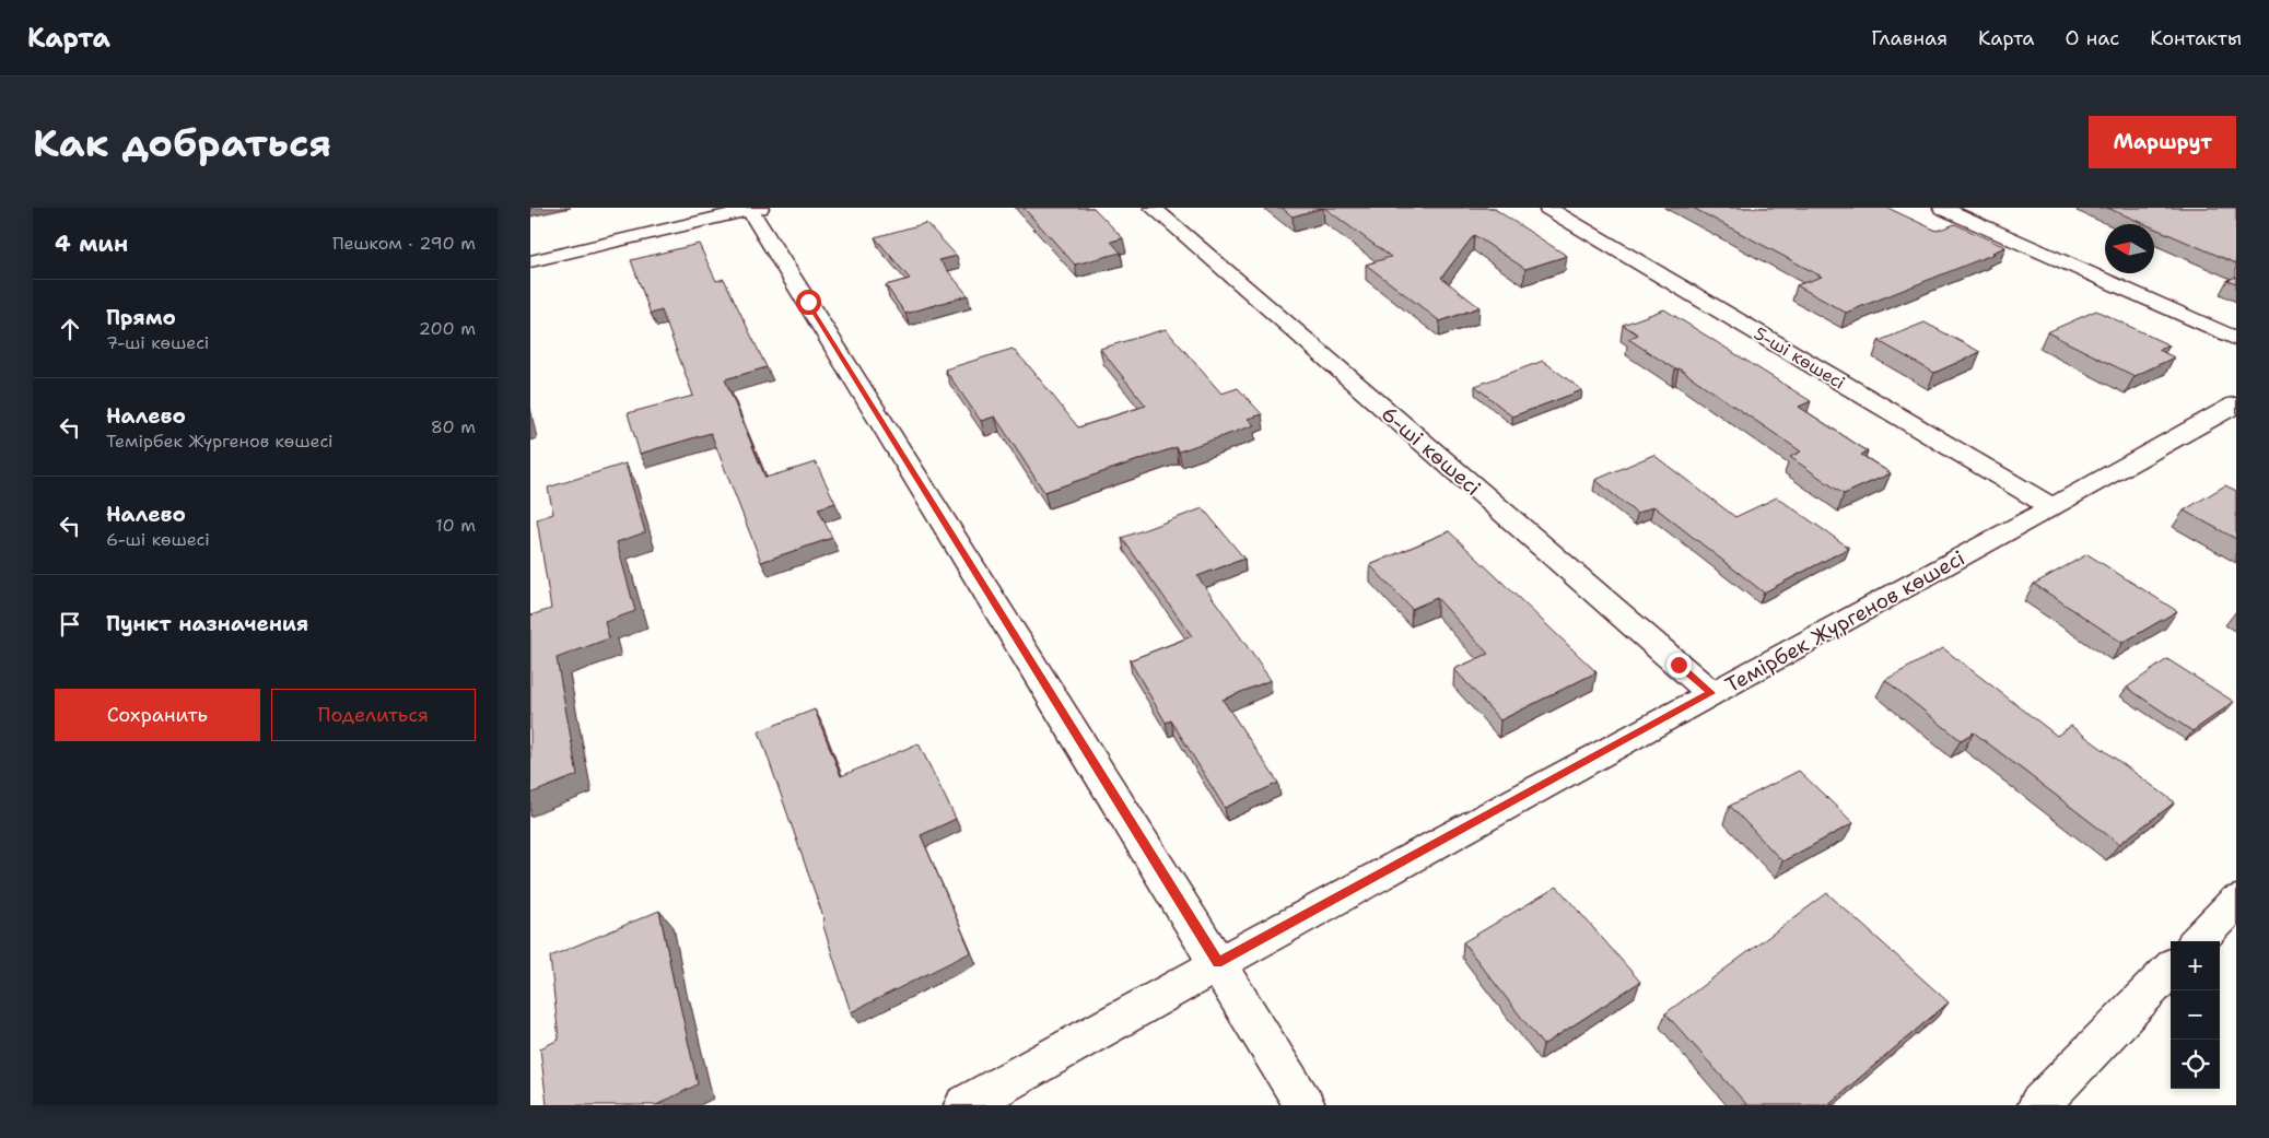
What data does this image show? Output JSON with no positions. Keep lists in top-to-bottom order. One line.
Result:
{"streets":{"street":["5-ші көшесі","6-ші көшесі","Темірбек Жүргенов көшесі"]},"crossings":[["5-ші көшесі","Темірбек Жүргенов көшесі"],["6-ші көшесі","Темірбек Жүргенов көшесі"]],"north":"left","page":{"header":"Карта","nav":["Главная","Карта","О нас","Контакты"],"buttons":["Маршрут",["Сохранить","Поделиться"]],"title":"Как добраться","heading":["4 мин","Пешком · 290 m"],"list":[["Прямо","7-ші көшесі","200 m"],["Налево","Темірбек Жүргенов көшесі","80 m"],["Налево","6-ші көшесі","10 m"],"Пункт назначения"],"map_buttons":["+","−"]}}
